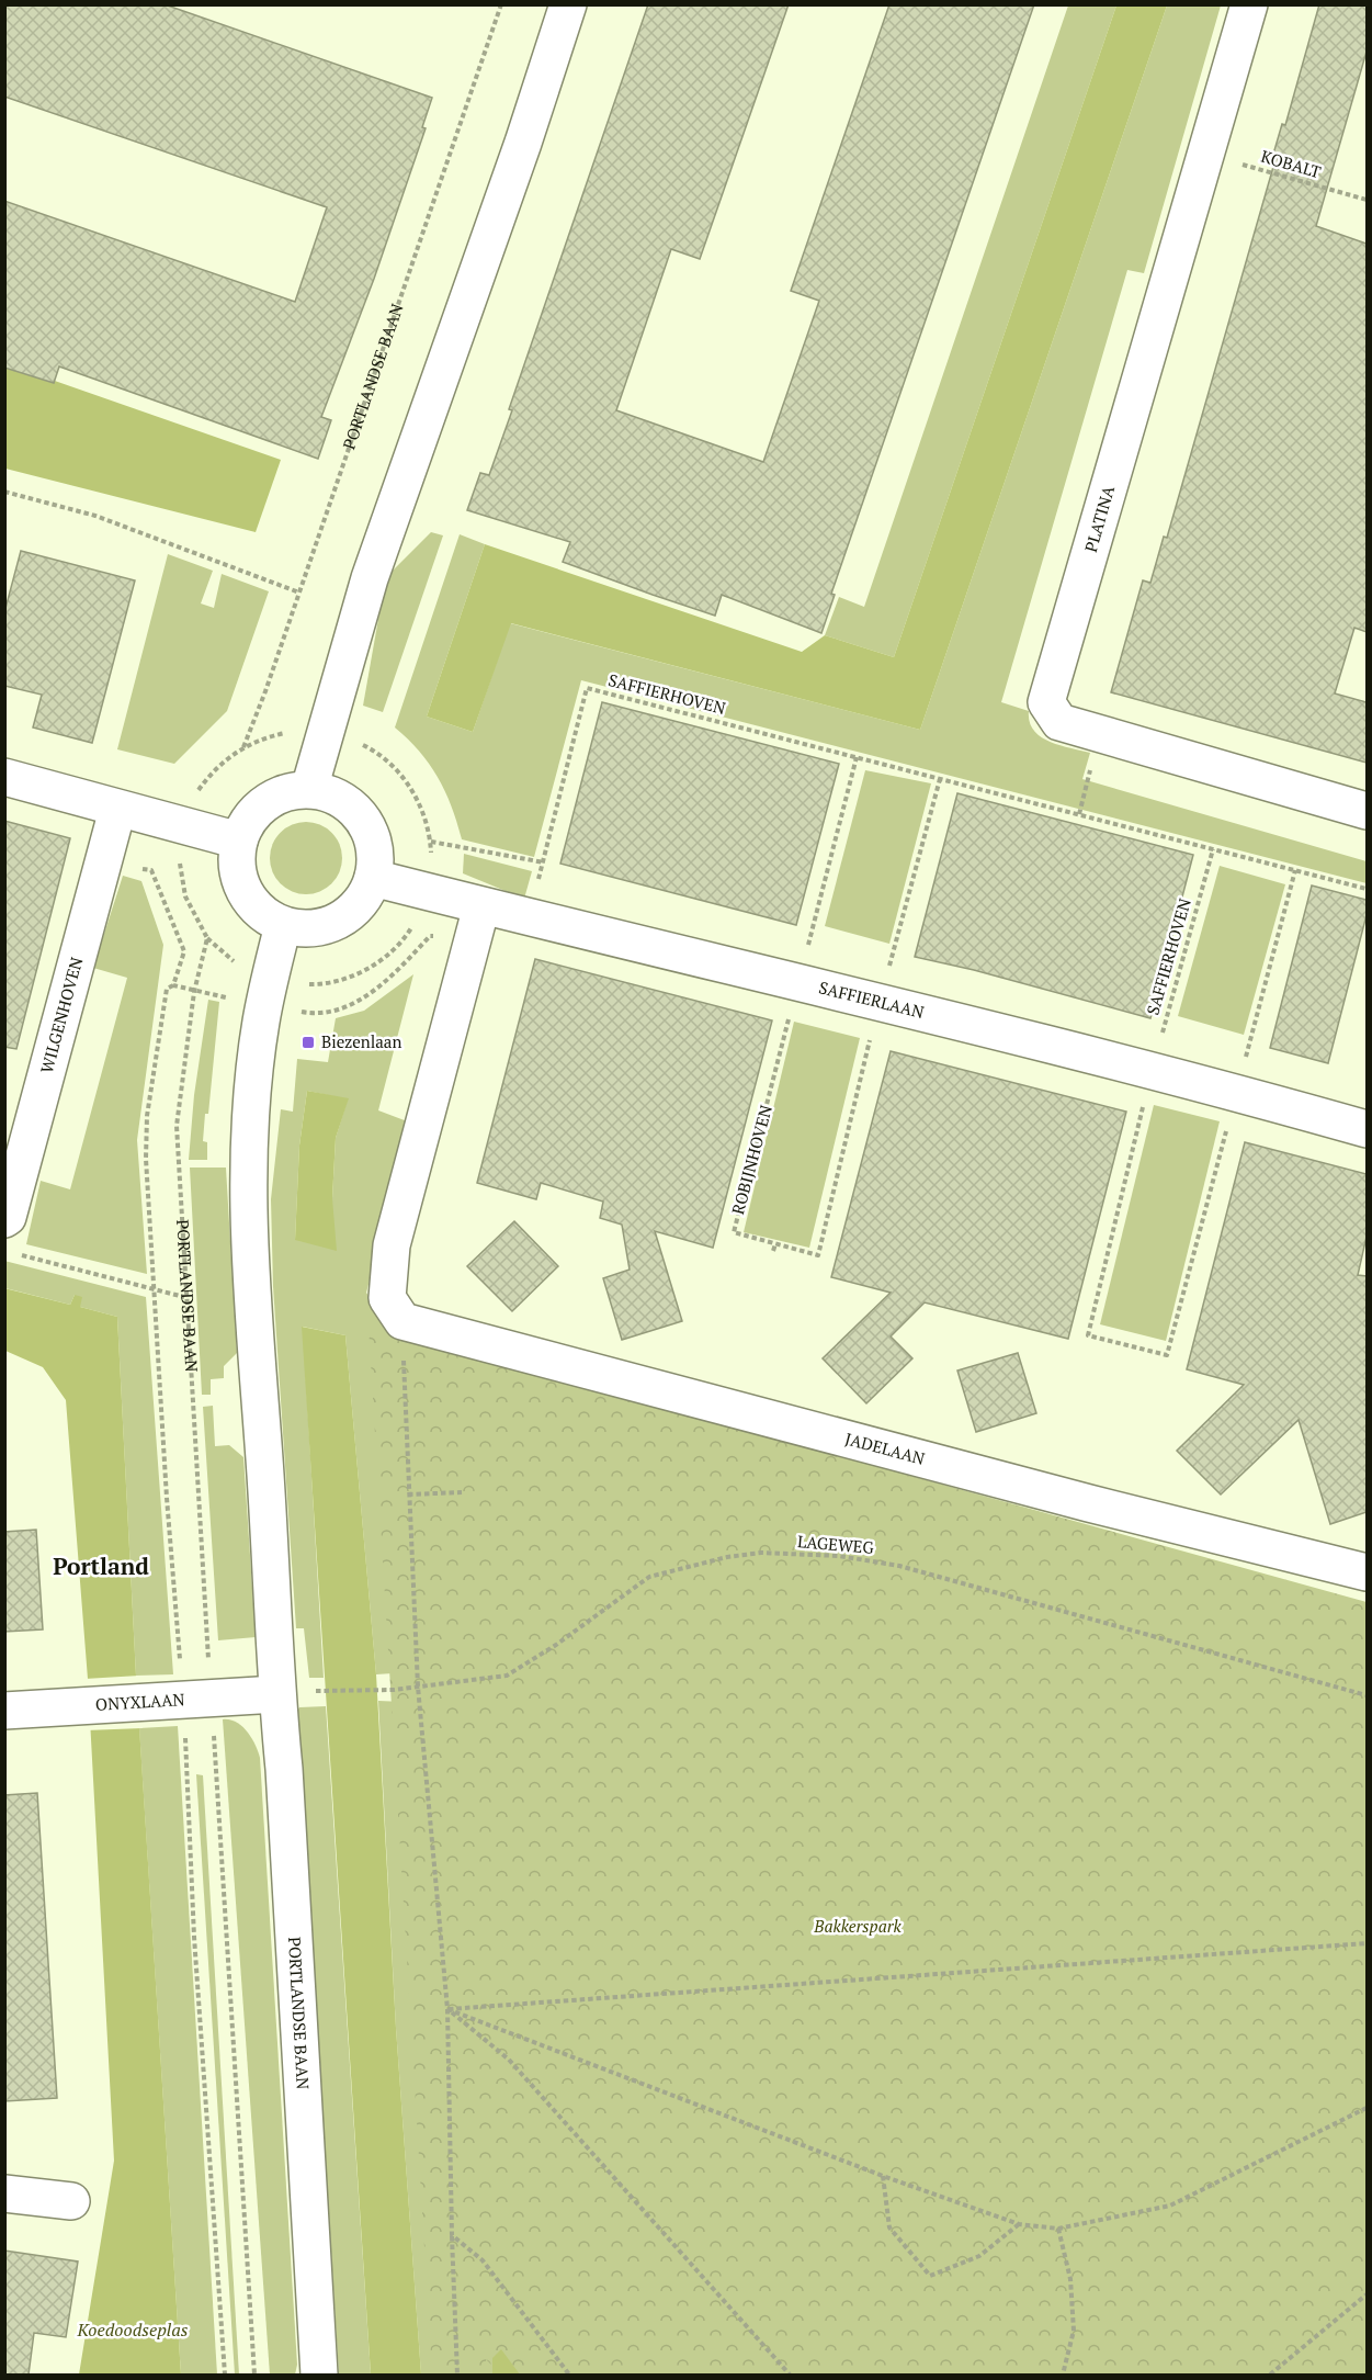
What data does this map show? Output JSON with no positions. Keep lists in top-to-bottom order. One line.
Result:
{"streets":{"street":["PORTLANDSE BAAN","PLATINA","SAFFIERLAAN","WILGENHOVEN","JADELAAN","ONYXLAAN"],"path":["KOBALT","SAFFIERHOVEN","ROBIJNHOVEN","LAGEWEG"]},"crossings":[["KOBALT","PLATINA"],["PORTLANDSE BAAN","SAFFIERLAAN"],["PORTLANDSE BAAN","ONYXLAAN"],["SAFFIERHOVEN","SAFFIERLAAN"],["SAFFIERLAAN","ROBIJNHOVEN"]],"districts":["Portland"],"water":["Koedoodseplas"],"parks":["Bakkerspark"],"places":{"transit":["Biezenlaan"]}}
